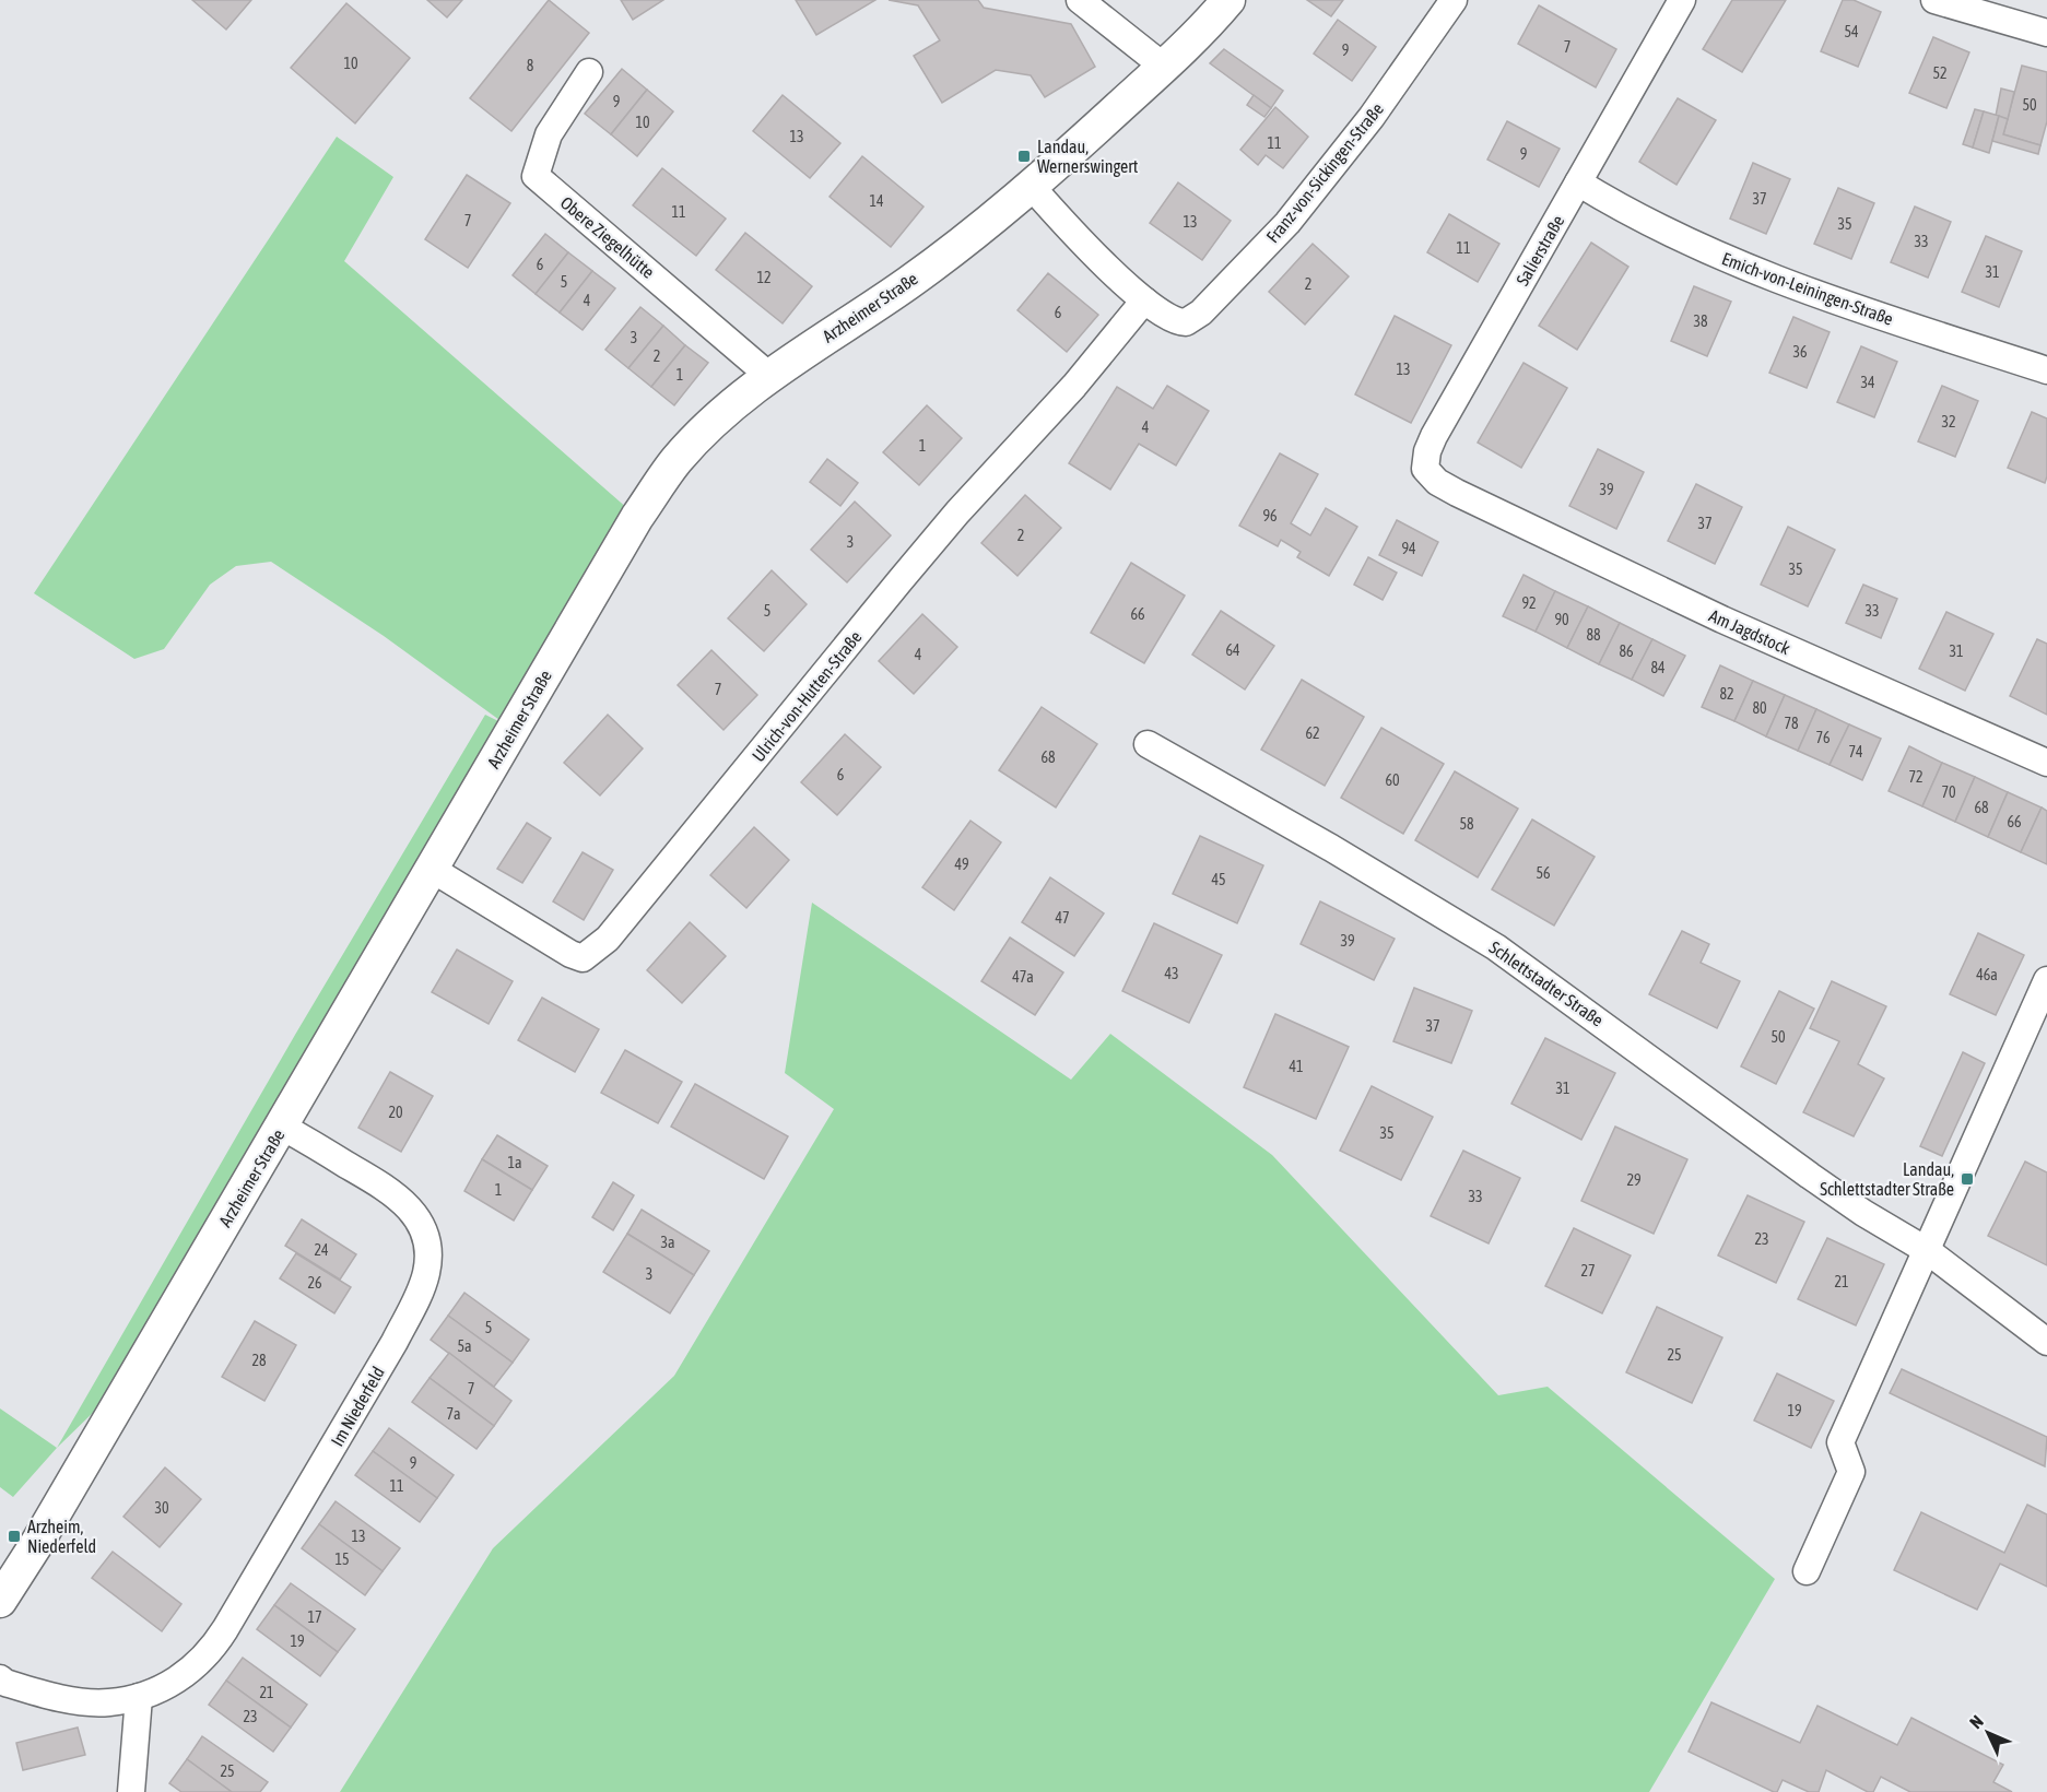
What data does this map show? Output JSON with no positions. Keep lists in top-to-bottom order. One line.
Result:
{"streets":{"street":["Franz-von-Sickingen-Straße","Obere Ziegelhütte","Salierstraße","Emich-von-Leiningen-Straße","Arzheimer Straße","Am Jagdstock","Ulrich-von-Hutten-Straße","Schlettstadter Straße","Im Niederfeld"]},"crossings":[["Franz-von-Sickingen-Straße","Arzheimer Straße"],["Franz-von-Sickingen-Straße","Ulrich-von-Hutten-Straße"],["Obere Ziegelhütte","Arzheimer Straße"],["Salierstraße","Emich-von-Leiningen-Straße"],["Salierstraße","Am Jagdstock"],["Arzheimer Straße","Ulrich-von-Hutten-Straße"],["Arzheimer Straße","Im Niederfeld"]],"places":{"transit":["Landau, Wernerswingert","Landau, Schlettstadter Straße","Arzheim, Niederfeld"]},"house_numbers":["54","7","9","10","8","52","9","50","10","13","11","9","37","14","11","7","13","35","33","11","6","31","12","5","2","4","6","38","3","36","2","13","1","34","32","4","1","39","96","37","2","3","94","35","92","5","33","66","90","88","64","86","31","4","84","7","82","80","78","62","76","74","68","6","72","60","70","68","66","58","49","56","45","47","39","43","46a","47a","37","50","41","31","20","35","1a","29","1","33","23","3a","24","27","3","21","26","5","5a","25","28","7","19","7a","9","11","30","13","15","17","19","21","23","25"],"north":"top left"}
